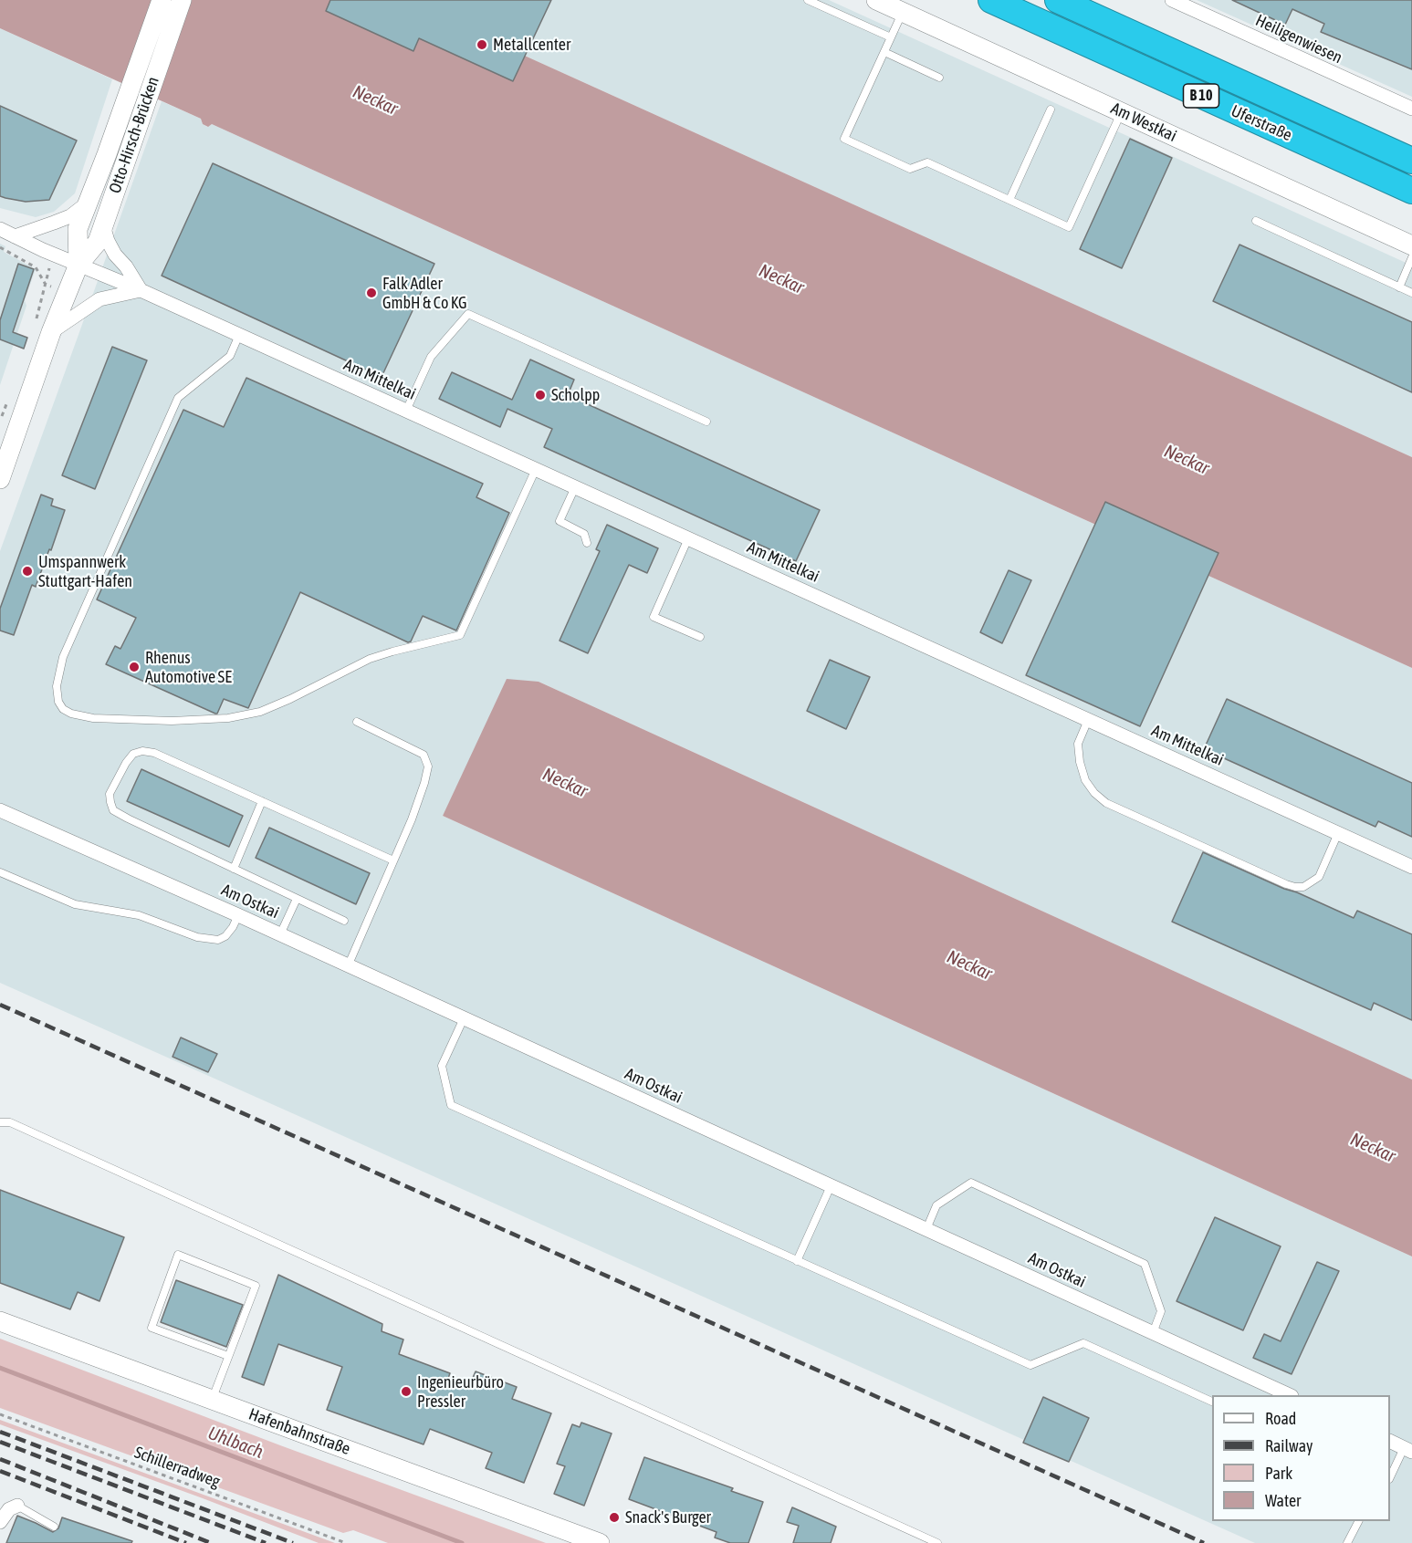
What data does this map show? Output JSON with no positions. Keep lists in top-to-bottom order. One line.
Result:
{"streets":{"highway":["B 10","Uferstraße"],"main road":["Am Westkai","Otto-Hirsch-Brücken","Hafenbahnstraße"],"street":["Heiligenwiesen","Am Mittelkai","Am Ostkai"],"path":["Schillerradweg"]},"crossings":[["Otto-Hirsch-Brücken","Am Mittelkai"]],"water":["Neckar","Uhlbach"],"places":["Metallcenter","Falk Adler GmbH & Co KG","Scholpp","Umspannwerk Stuttgart-Hafen","Rhenus Automotive SE","Ingenieurbüro Pressler","Snack's Burger"],"legend":["Road","Railway","Park","Water"]}
